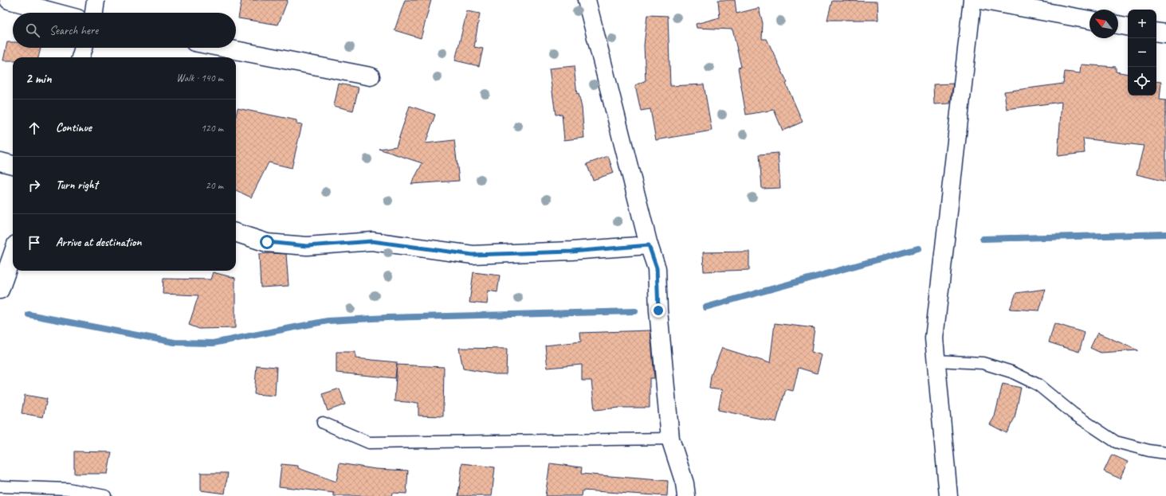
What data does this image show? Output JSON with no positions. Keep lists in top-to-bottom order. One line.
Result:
{"north":"top left","page":{"map_buttons":["+","−"],"search":"Search here","heading":["2 min","Walk · 140 m"],"list":[["Continue","120 m"],["Turn right","20 m"],"Arrive at destination"]}}
